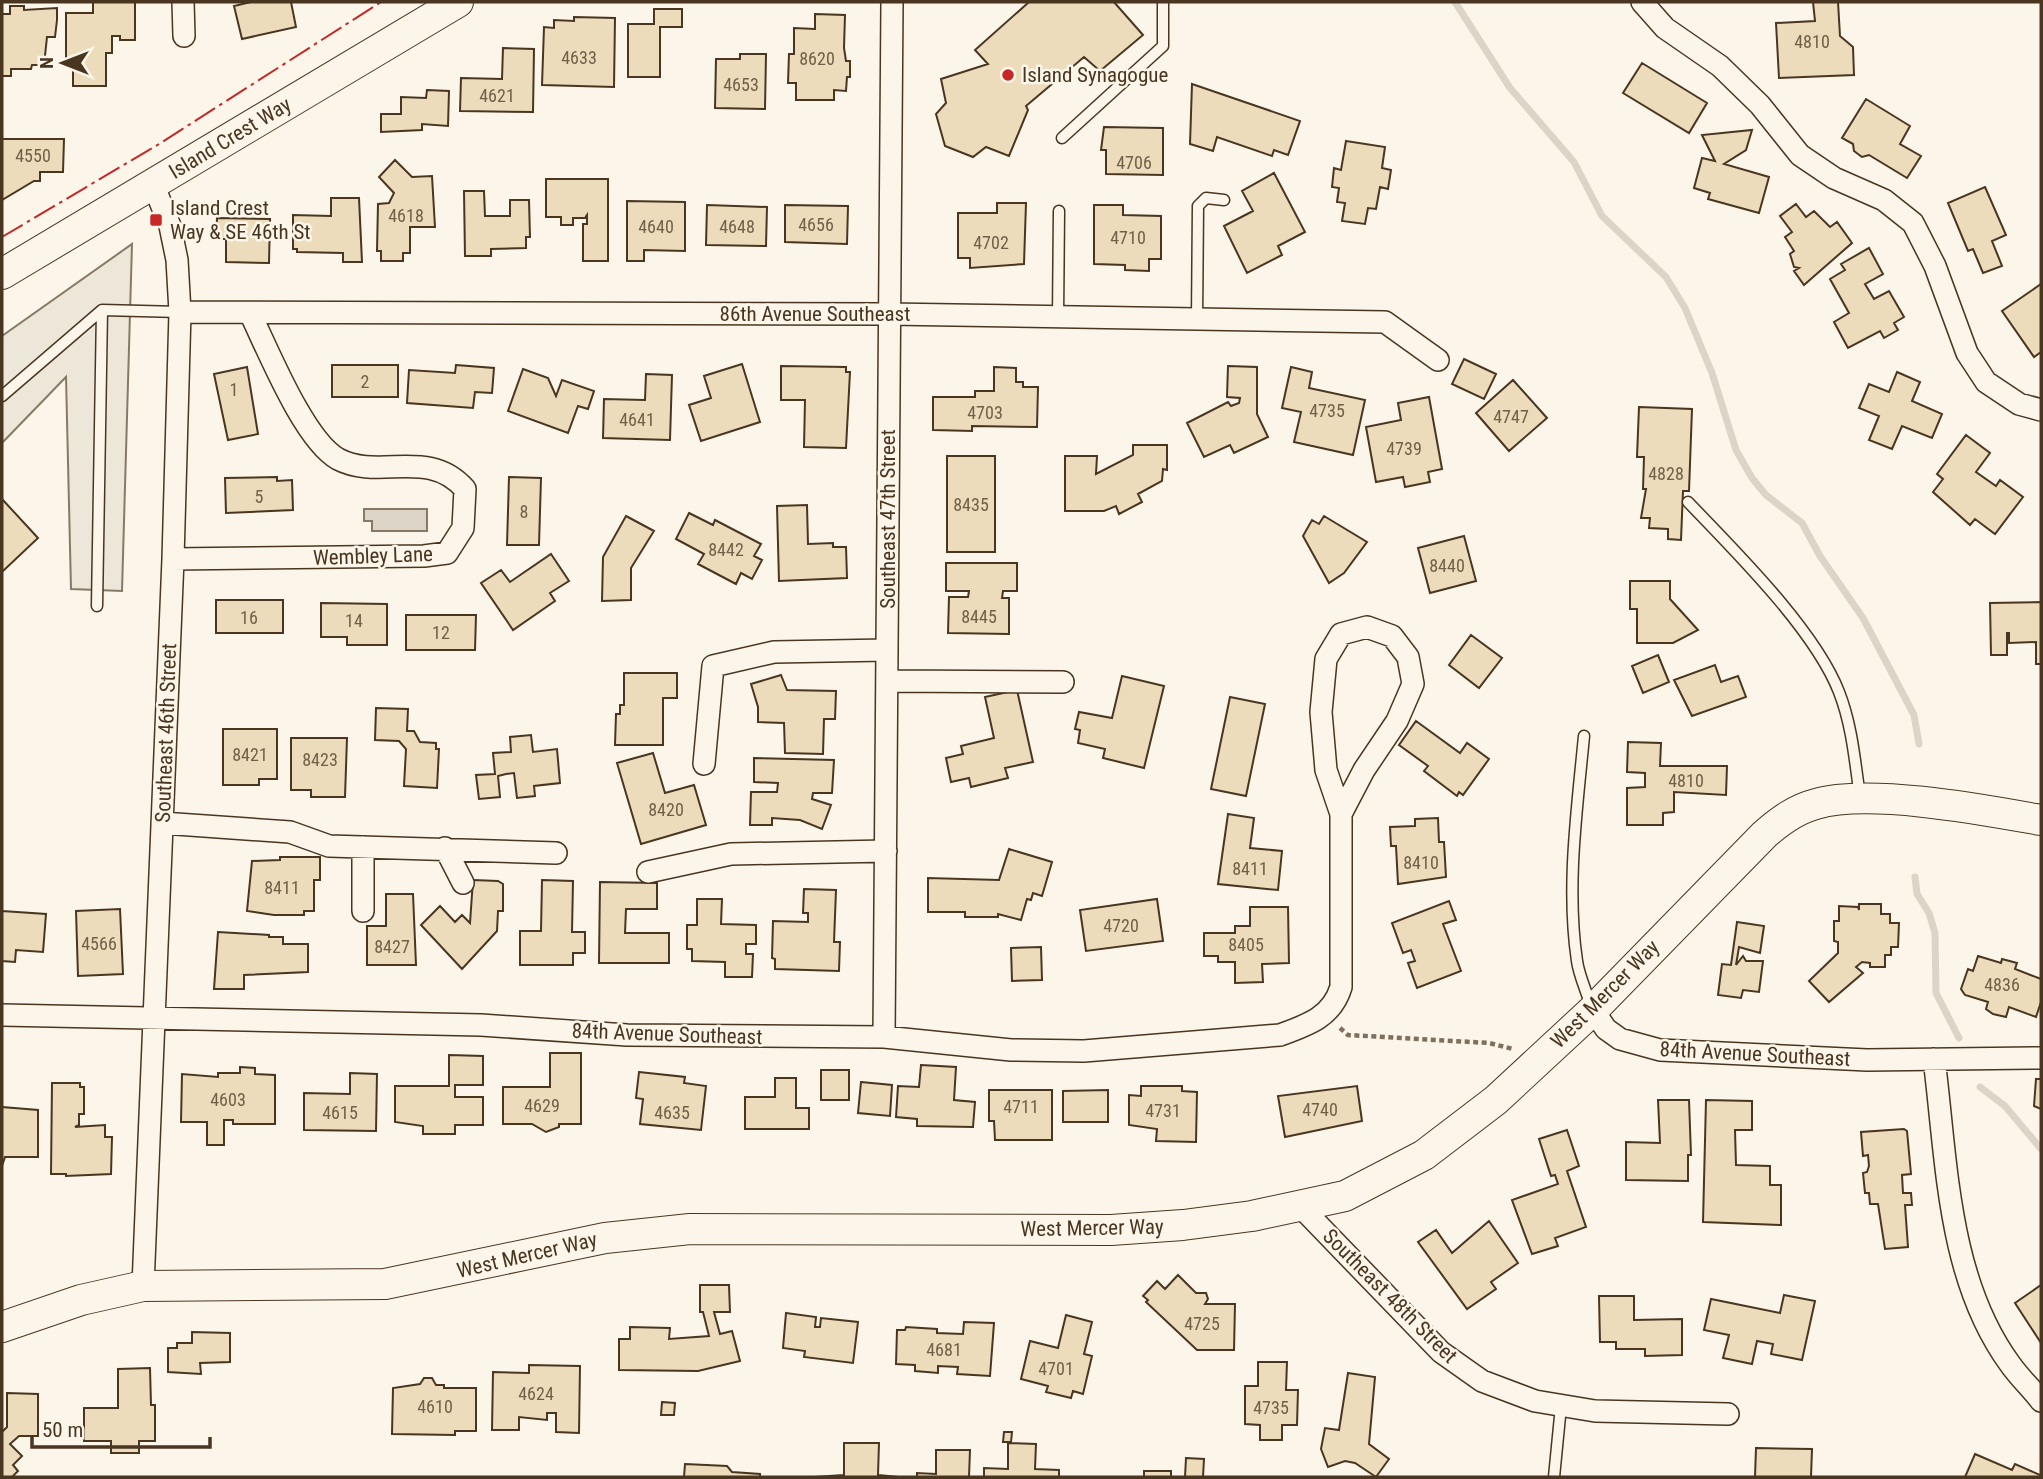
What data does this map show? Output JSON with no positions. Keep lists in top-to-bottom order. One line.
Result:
{"streets":{"street":["Island Crest Way","86th Avenue Southeast","Southeast 47th Street","Wembley Lane","Southeast 46th Street","West Mercer Way","84th Avenue Southeast","Southeast 48th Street"]},"crossings":[["Island Crest Way","Southeast 46th Street"],["86th Avenue Southeast","Southeast 47th Street"],["86th Avenue Southeast","Wembley Lane"],["86th Avenue Southeast","Southeast 46th Street"],["Southeast 47th Street","84th Avenue Southeast"],["Wembley Lane","Southeast 46th Street"],["Southeast 46th Street","West Mercer Way"],["Southeast 46th Street","84th Avenue Southeast"],["West Mercer Way","84th Avenue Southeast"],["West Mercer Way","Southeast 48th Street"]],"places":{"other":["Island Synagogue"],"transit":["Island Crest Way & SE 46th St"]},"house_numbers":["4810","4633","8620","4653","4621","4550","4706","4618","4656","4640","4648","4710","4702","2","1","4735","4703","4747","4641","4739","4828","5","8435","8","8442","8440","8445","16","14","12","8421","8423","4810","8420","8410","8411","8411","4720","4566","8405","8427","4836","4603","4629","4711","4740","4731","4615","4635","4725","4681","4701","4624","4610","4735"],"scale_bar":"50 m","north":"left"}
